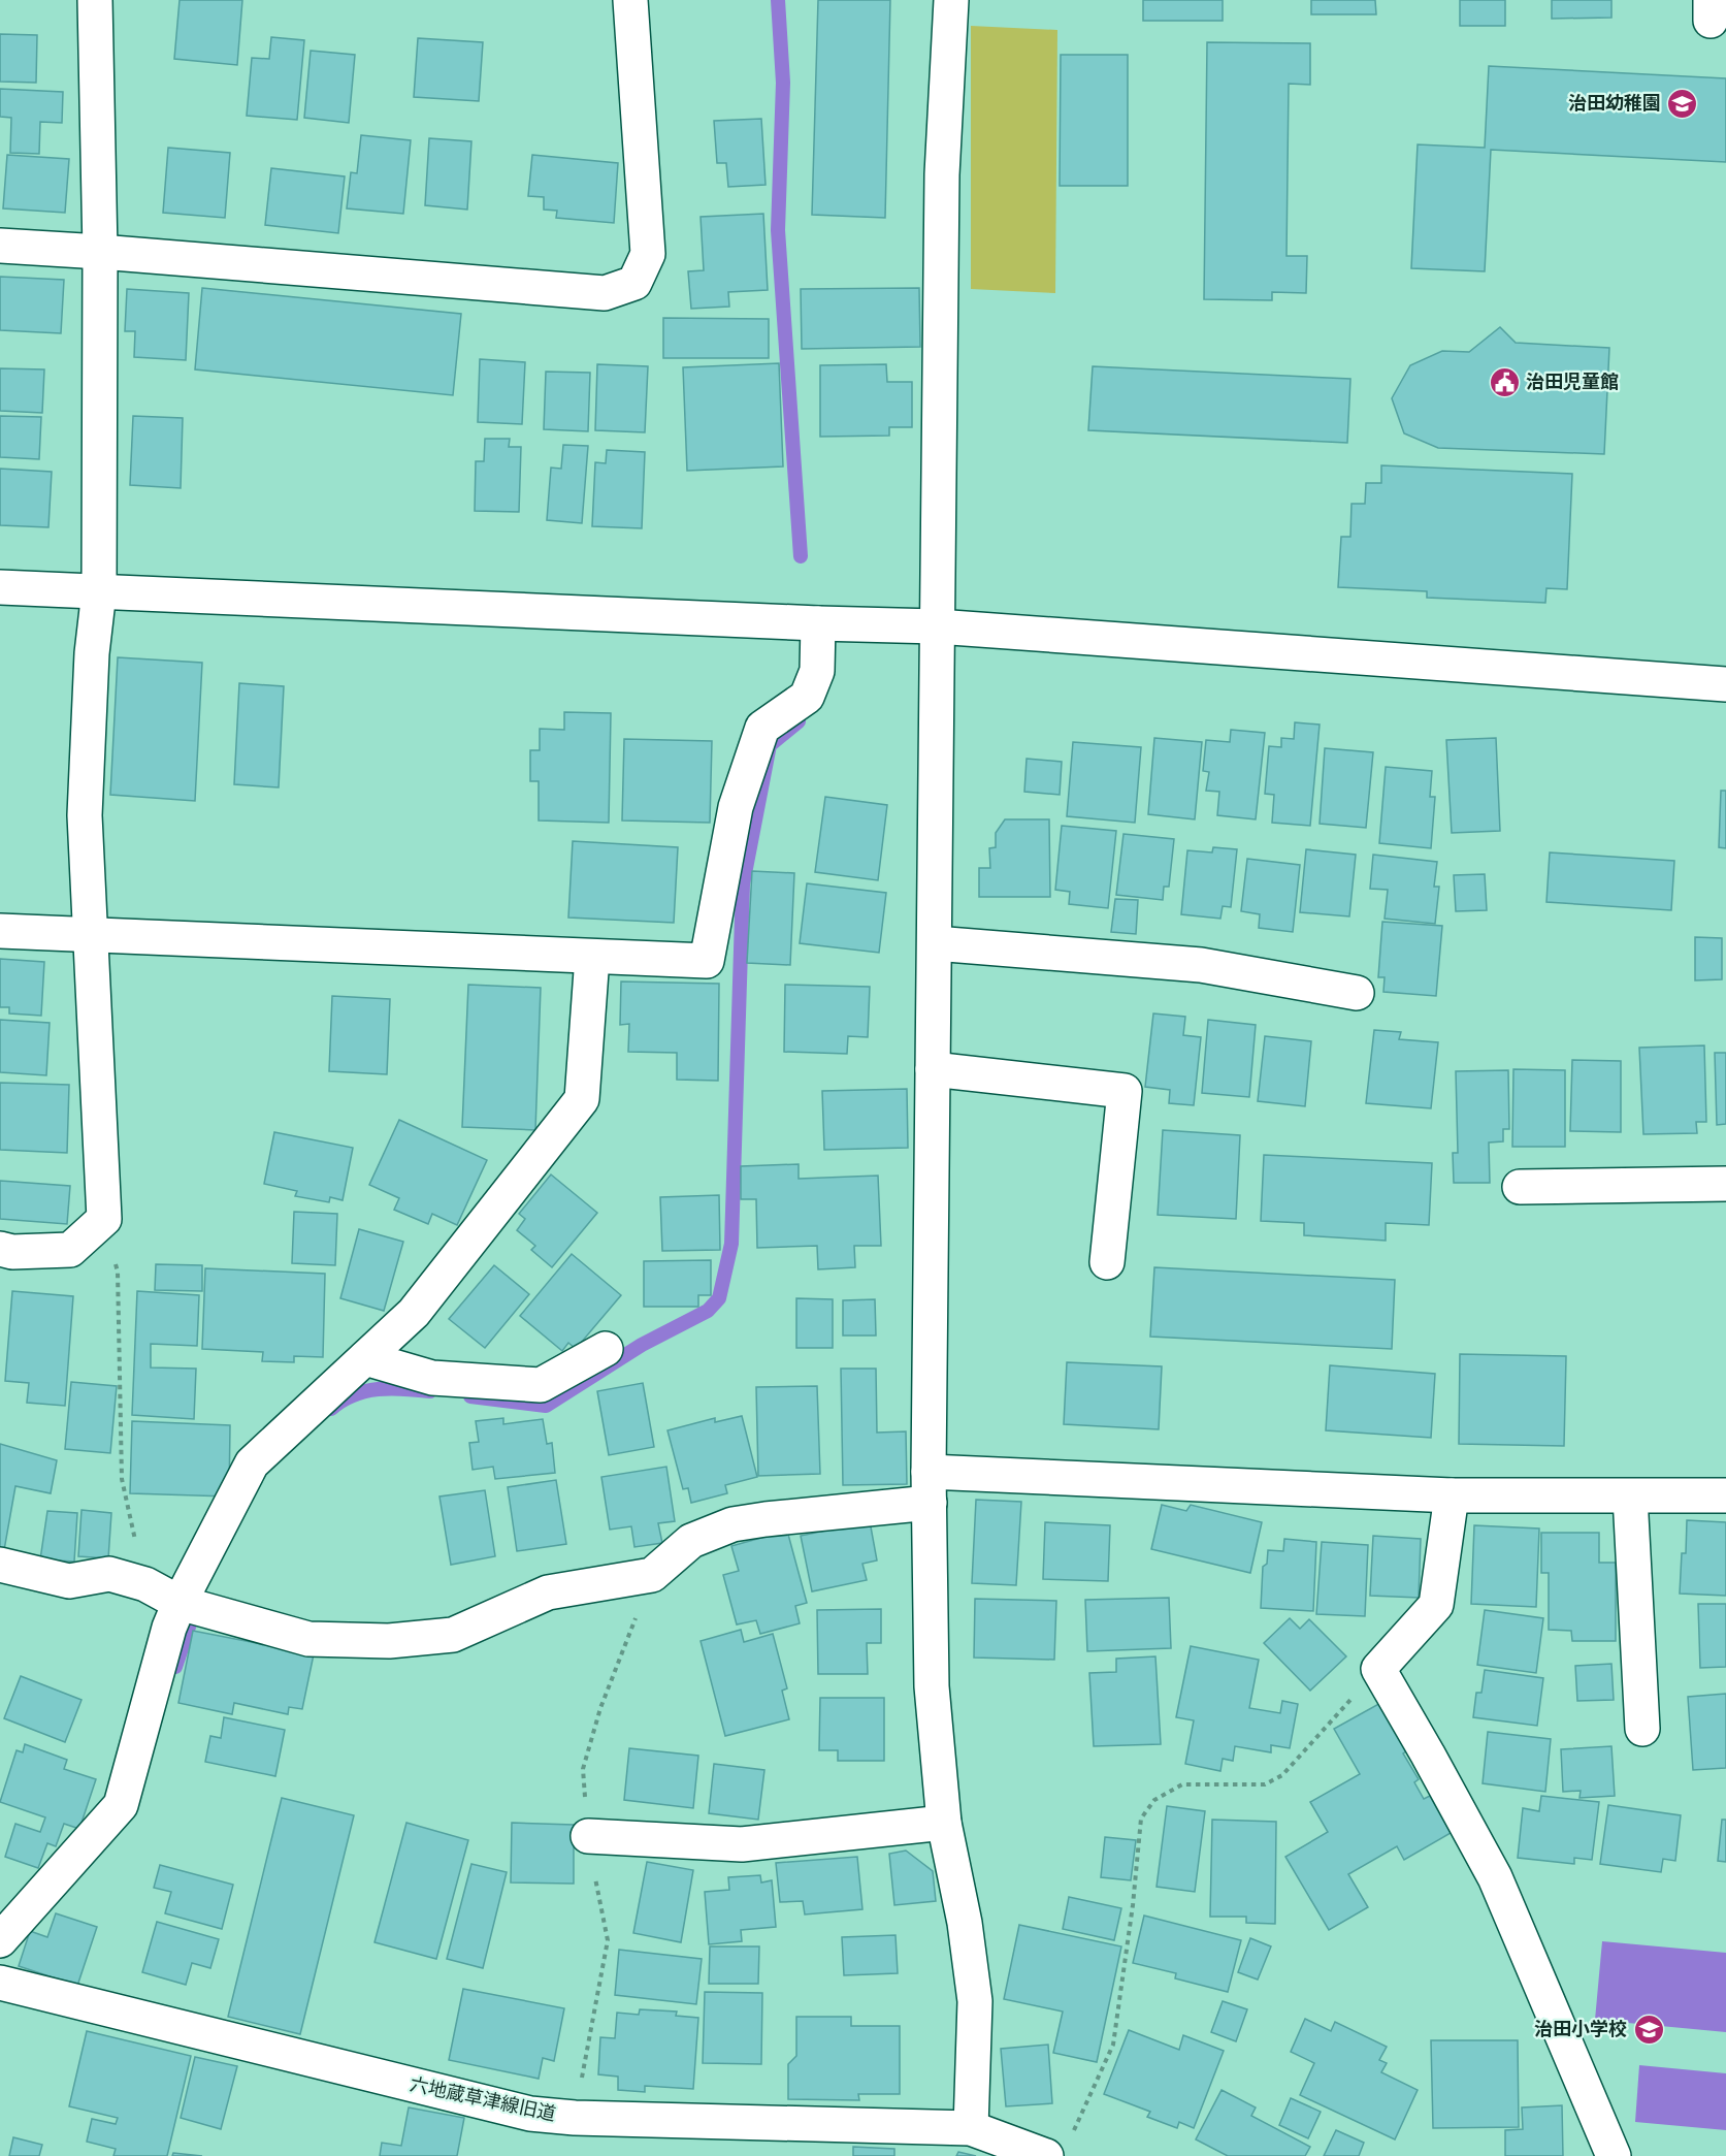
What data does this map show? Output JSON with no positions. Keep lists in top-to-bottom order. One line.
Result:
{"streets":{"street":["六地蔵草津線旧道"]},"places":{"school or university":["治田幼稚園","治田小学校"],"public building":["治田児童館"]}}
